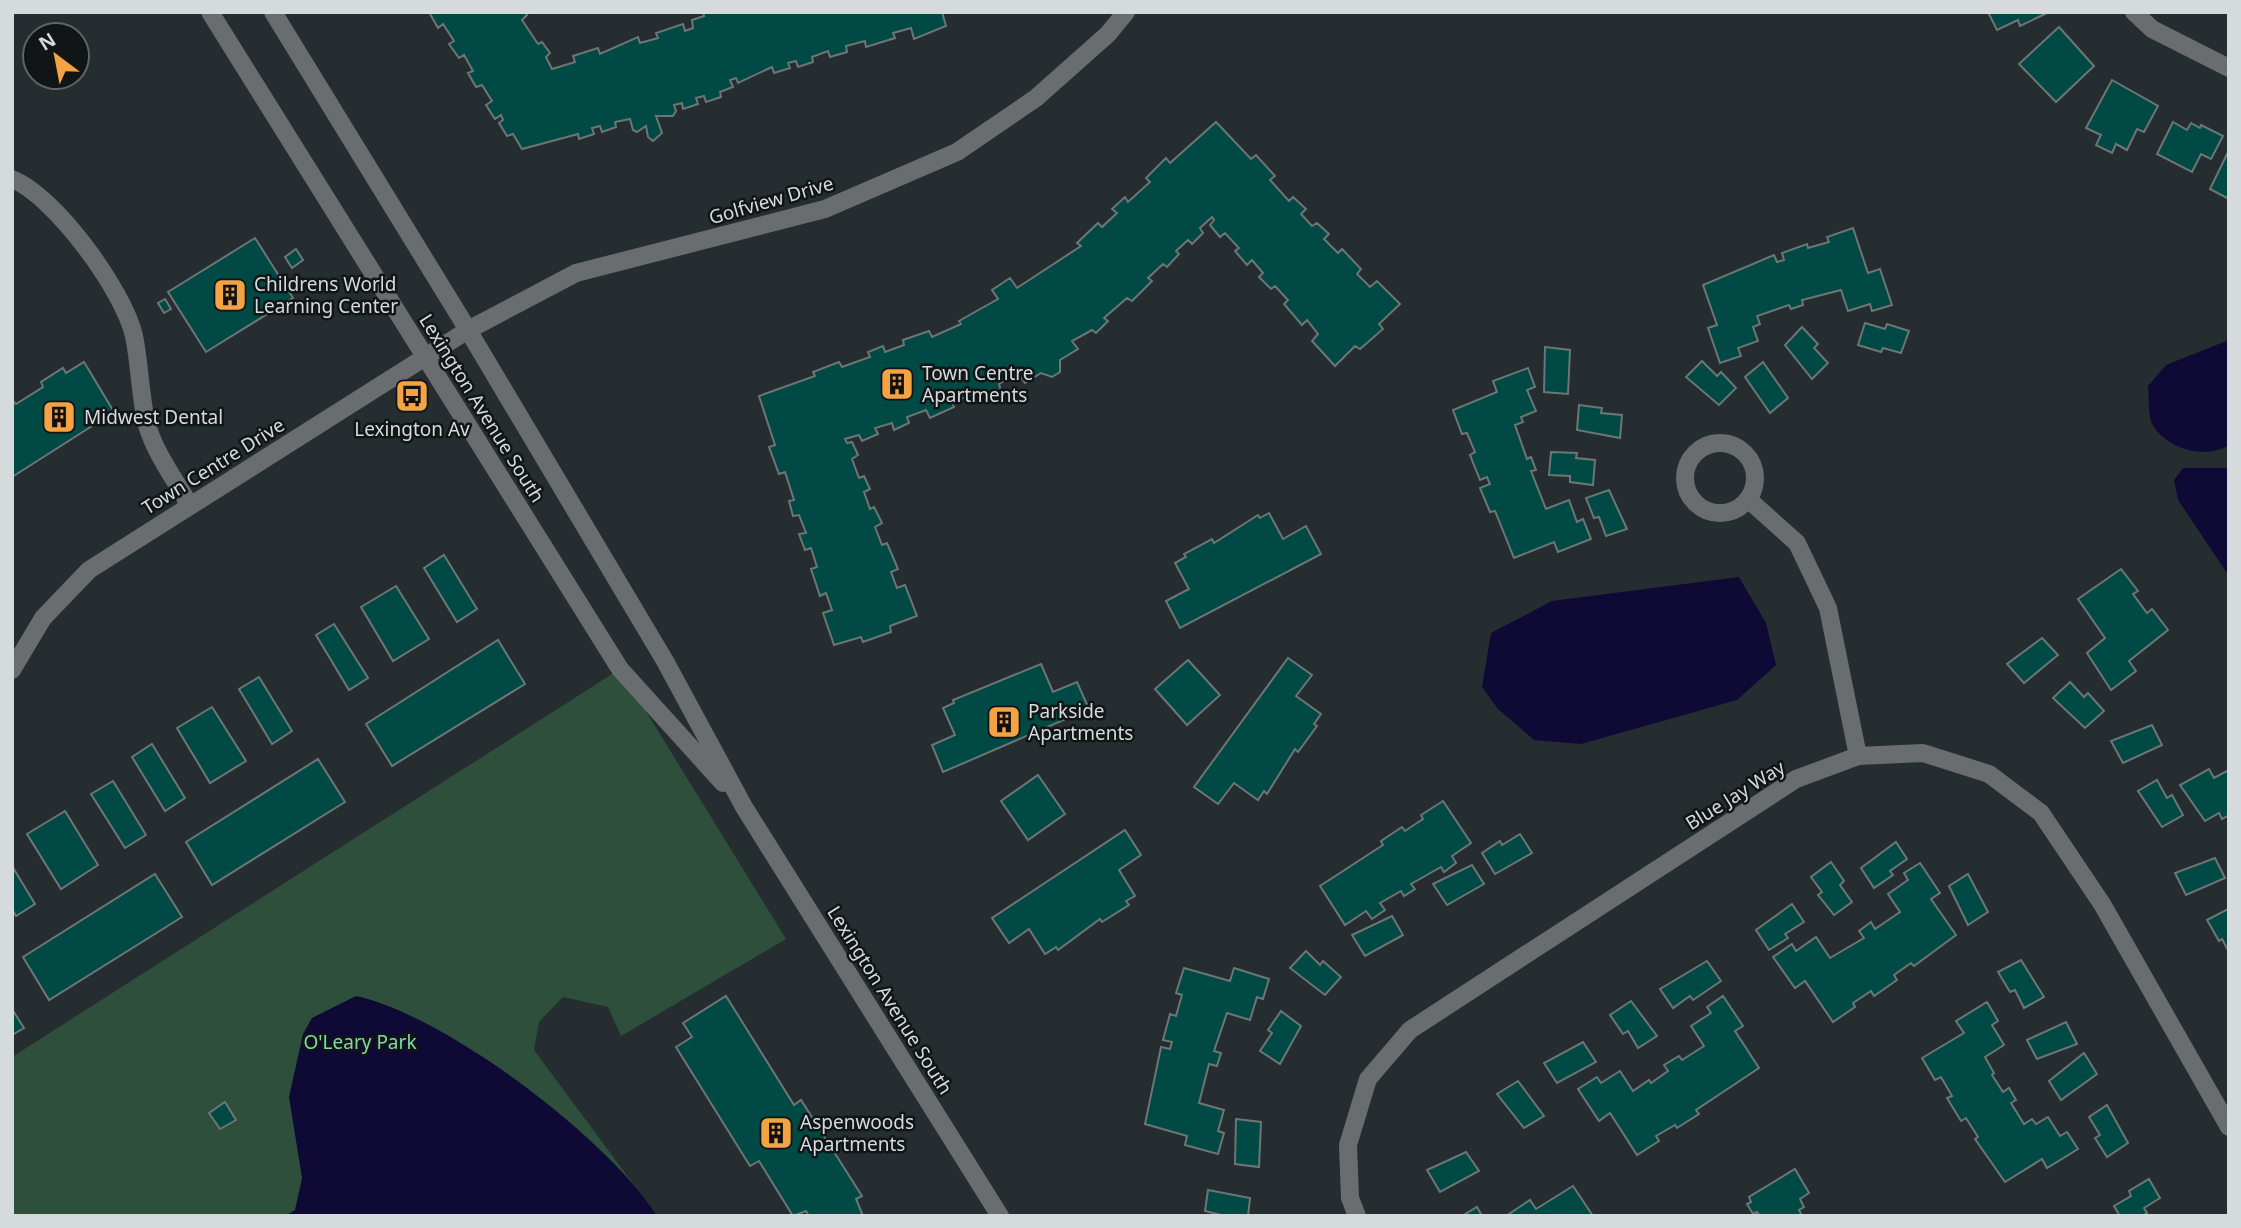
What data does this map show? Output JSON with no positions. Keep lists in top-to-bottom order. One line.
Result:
{"streets":{"street":["Golfview Drive","Lexington Avenue South","Town Centre Drive","Blue Jay Way"]},"crossings":[["Golfview Drive","Lexington Avenue South"],["Golfview Drive","Town Centre Drive"],["Lexington Avenue South","Town Centre Drive"]],"parks":["O'Leary Park"],"places":{"building":["Childrens World Learning Center","Town Centre Apartments","Midwest Dental","Parkside Apartments","Aspenwoods Apartments"],"bus stop":["Lexington Av"]},"north":"top left"}
